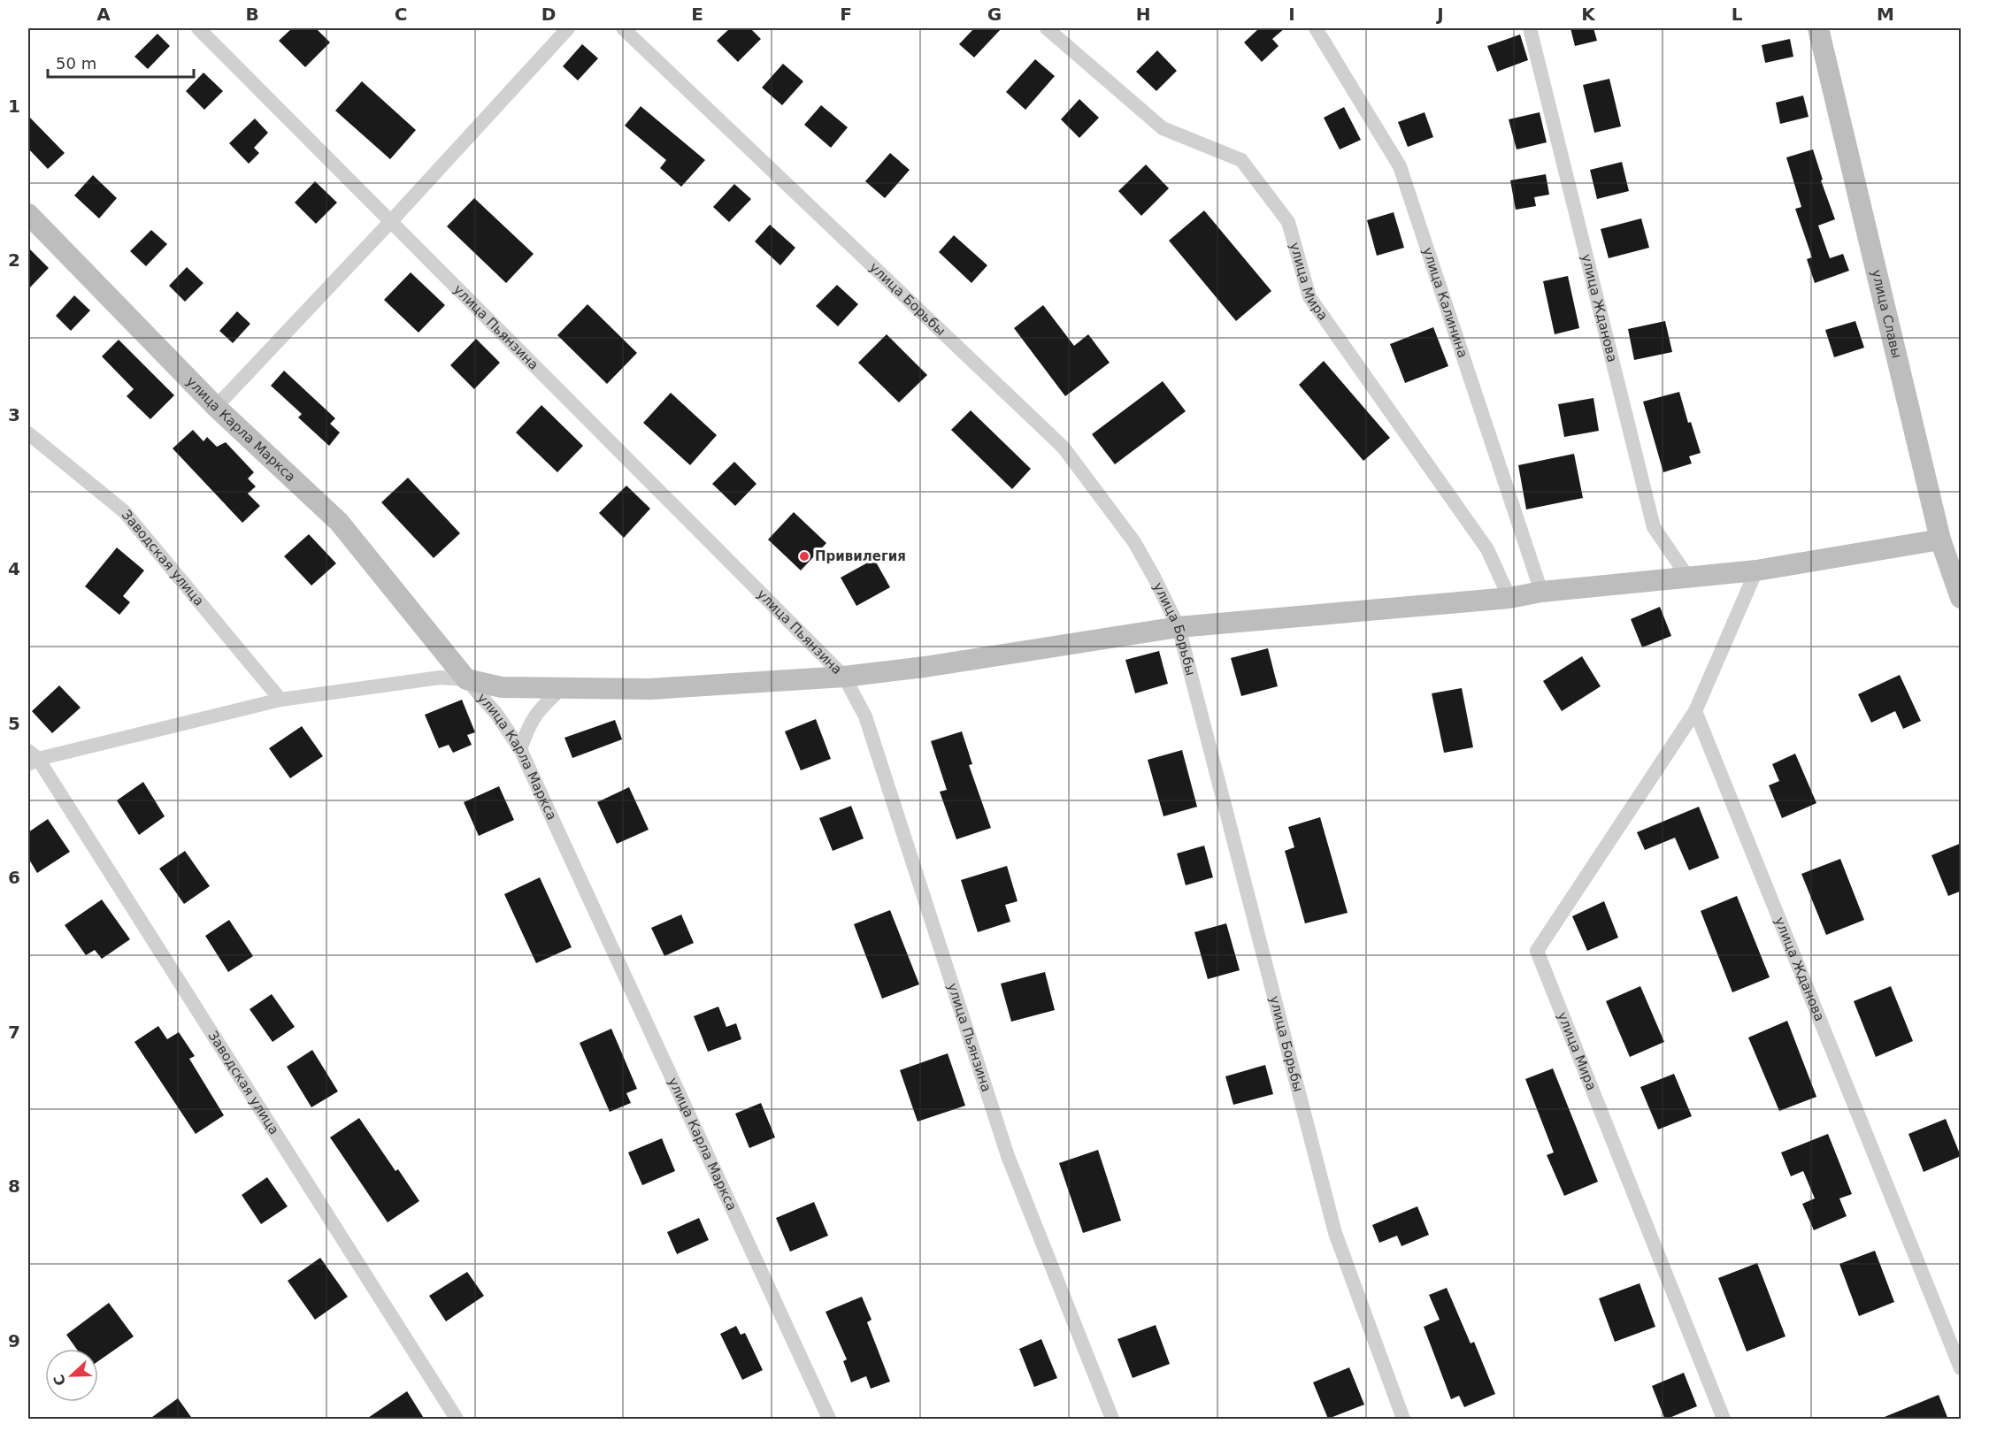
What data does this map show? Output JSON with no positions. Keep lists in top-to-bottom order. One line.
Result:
{"streets":{"street":["улица Мира","улица Борьбы","улица Калинина","улица Жданова","улица Славы","улица Пьянзина","улица Карла Маркса","Заводская улица"]},"crossings":[["улица Мира","улица Жданова"]],"places":["Привилегия"],"scale_bar":"50 m","north":"left","grid":{"columns":["A","B","C","D","E","F","G","H","I","J","K","L","M"],"rows":["1","2","3","4","5","6","7","8","9"]}}
